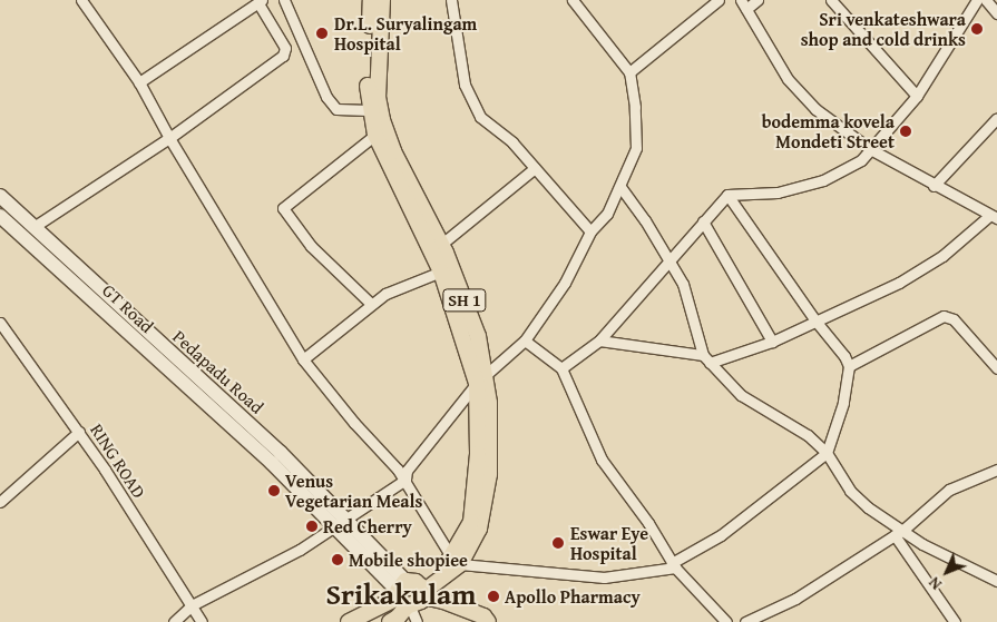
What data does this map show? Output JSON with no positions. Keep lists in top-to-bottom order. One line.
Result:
{"streets":{"main road":["SH 1","GT Road","Pedapadu Road"],"street":["RING ROAD"]},"crossings":[["SH 1","GT Road"],["SH 1","Pedapadu Road"],["GT Road","Pedapadu Road"]],"districts":["Srikakulam"],"places":["Sri venkateshwara shop and cold drinks","Dr.L. Suryalingam Hospital","bodemma kovela Mondeti Street","Venus Vegetarian Meals","Red Cherry","Eswar Eye Hospital","Mobile shopiee","Apollo Pharmacy"],"north":"bottom left"}
